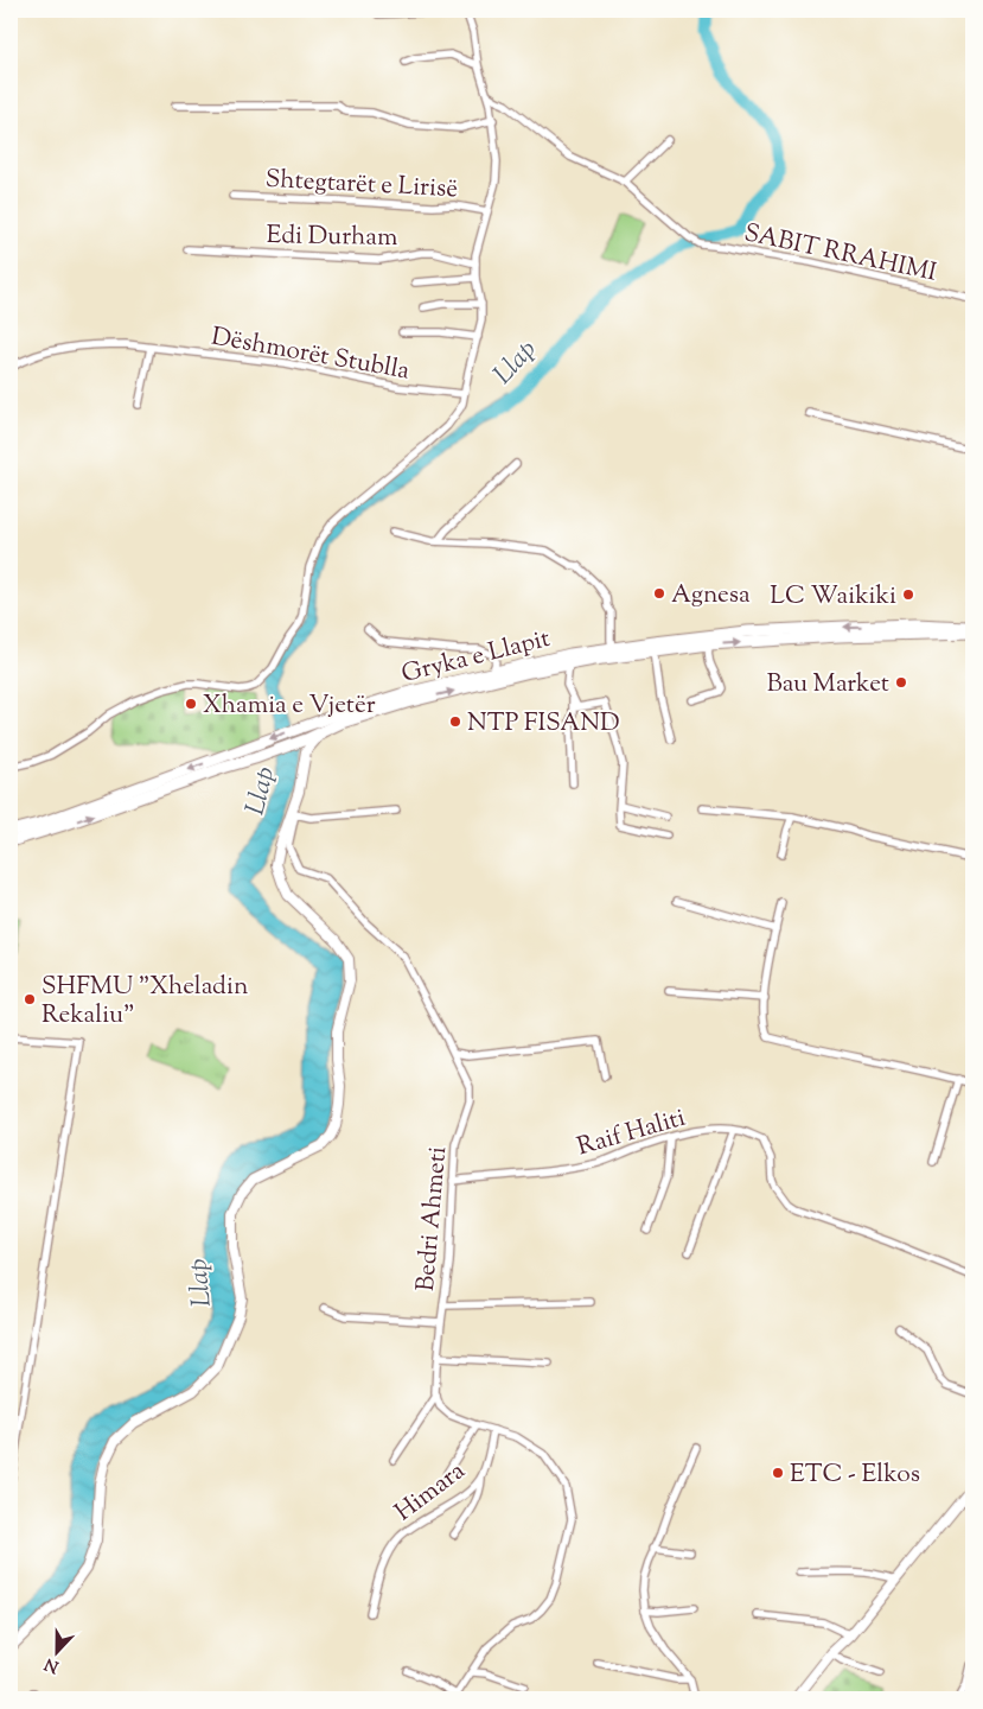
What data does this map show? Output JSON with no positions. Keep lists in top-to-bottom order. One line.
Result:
{"streets":{"main road":["Gryka e Llapit"],"street":["Shtegtarët e Lirisë","Edi Durham","SABIT RRAHIMI","Dëshmorët Stublla","Raif Haliti","Bedri Ahmeti","Himara"]},"crossings":[["Raif Haliti","Bedri Ahmeti"]],"water":["Llap"],"places":["Agnesa","LC Waikiki","Bau Market","Xhamia e Vjetër","NTP FISAND","SHFMU \"Xheladin Rekaliu\"","ETC - Elkos"],"north":"bottom"}
